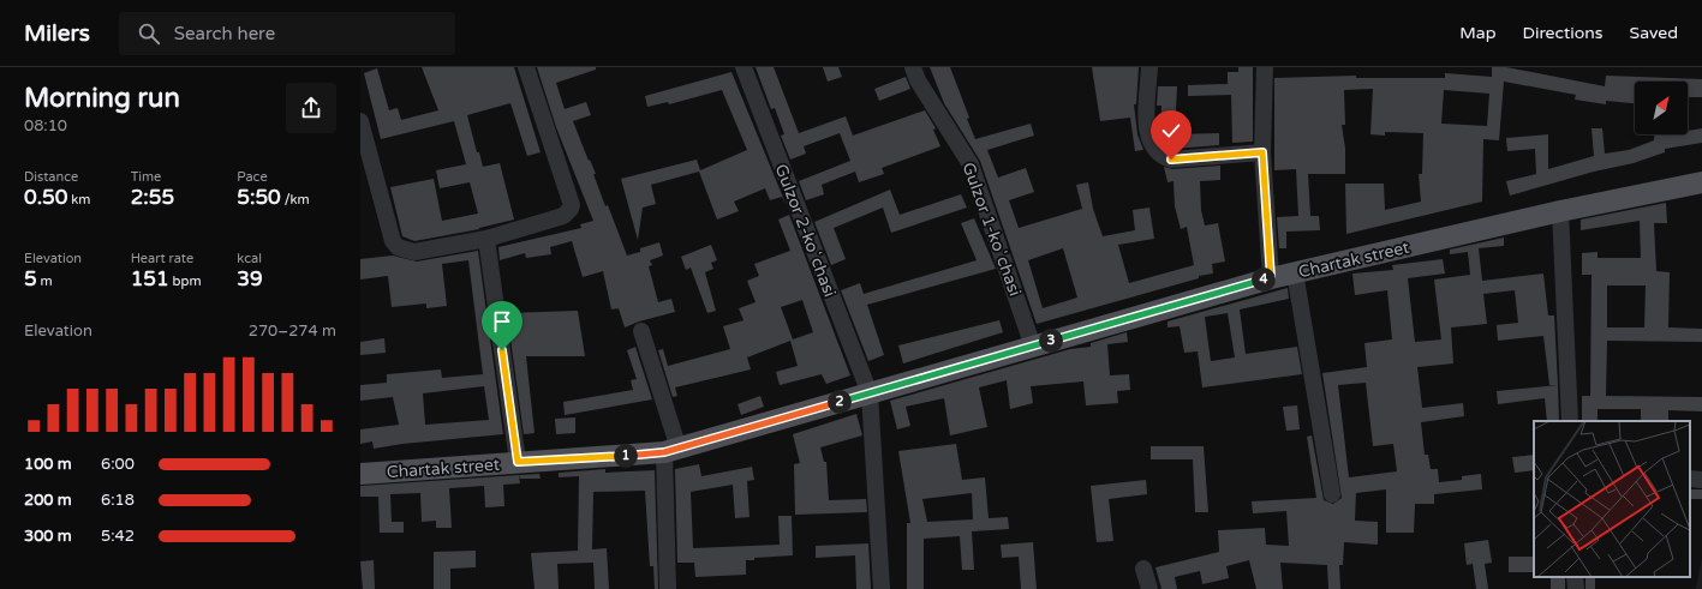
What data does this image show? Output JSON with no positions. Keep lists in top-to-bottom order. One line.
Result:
{"streets":{"main road":["Chartak street"],"street":["Gulzor 1-koʻchasi","Gulzor 2-koʻchasi"]},"crossings":[["Gulzor 1-koʻchasi","Chartak street"],["Gulzor 2-koʻchasi","Chartak street"]],"north":"top right","page":{"header":"Milers","search":"Search here","nav":["Map","Directions","Saved"],"heading":["Morning run","08:10"],"stats":[["Distance","0.50 km"],["Time","2:55"],["Pace","5:50 /km"],["Elevation","5 m"],["Heart rate","151 bpm"],["kcal","39"]],"pins":["4","3","2","1"],"chart":["Elevation","270–274 m"],"list":[{"name":"100 m","note":"6:00"},{"name":"200 m","note":"6:18"},{"name":"300 m","note":"5:42"}]}}
